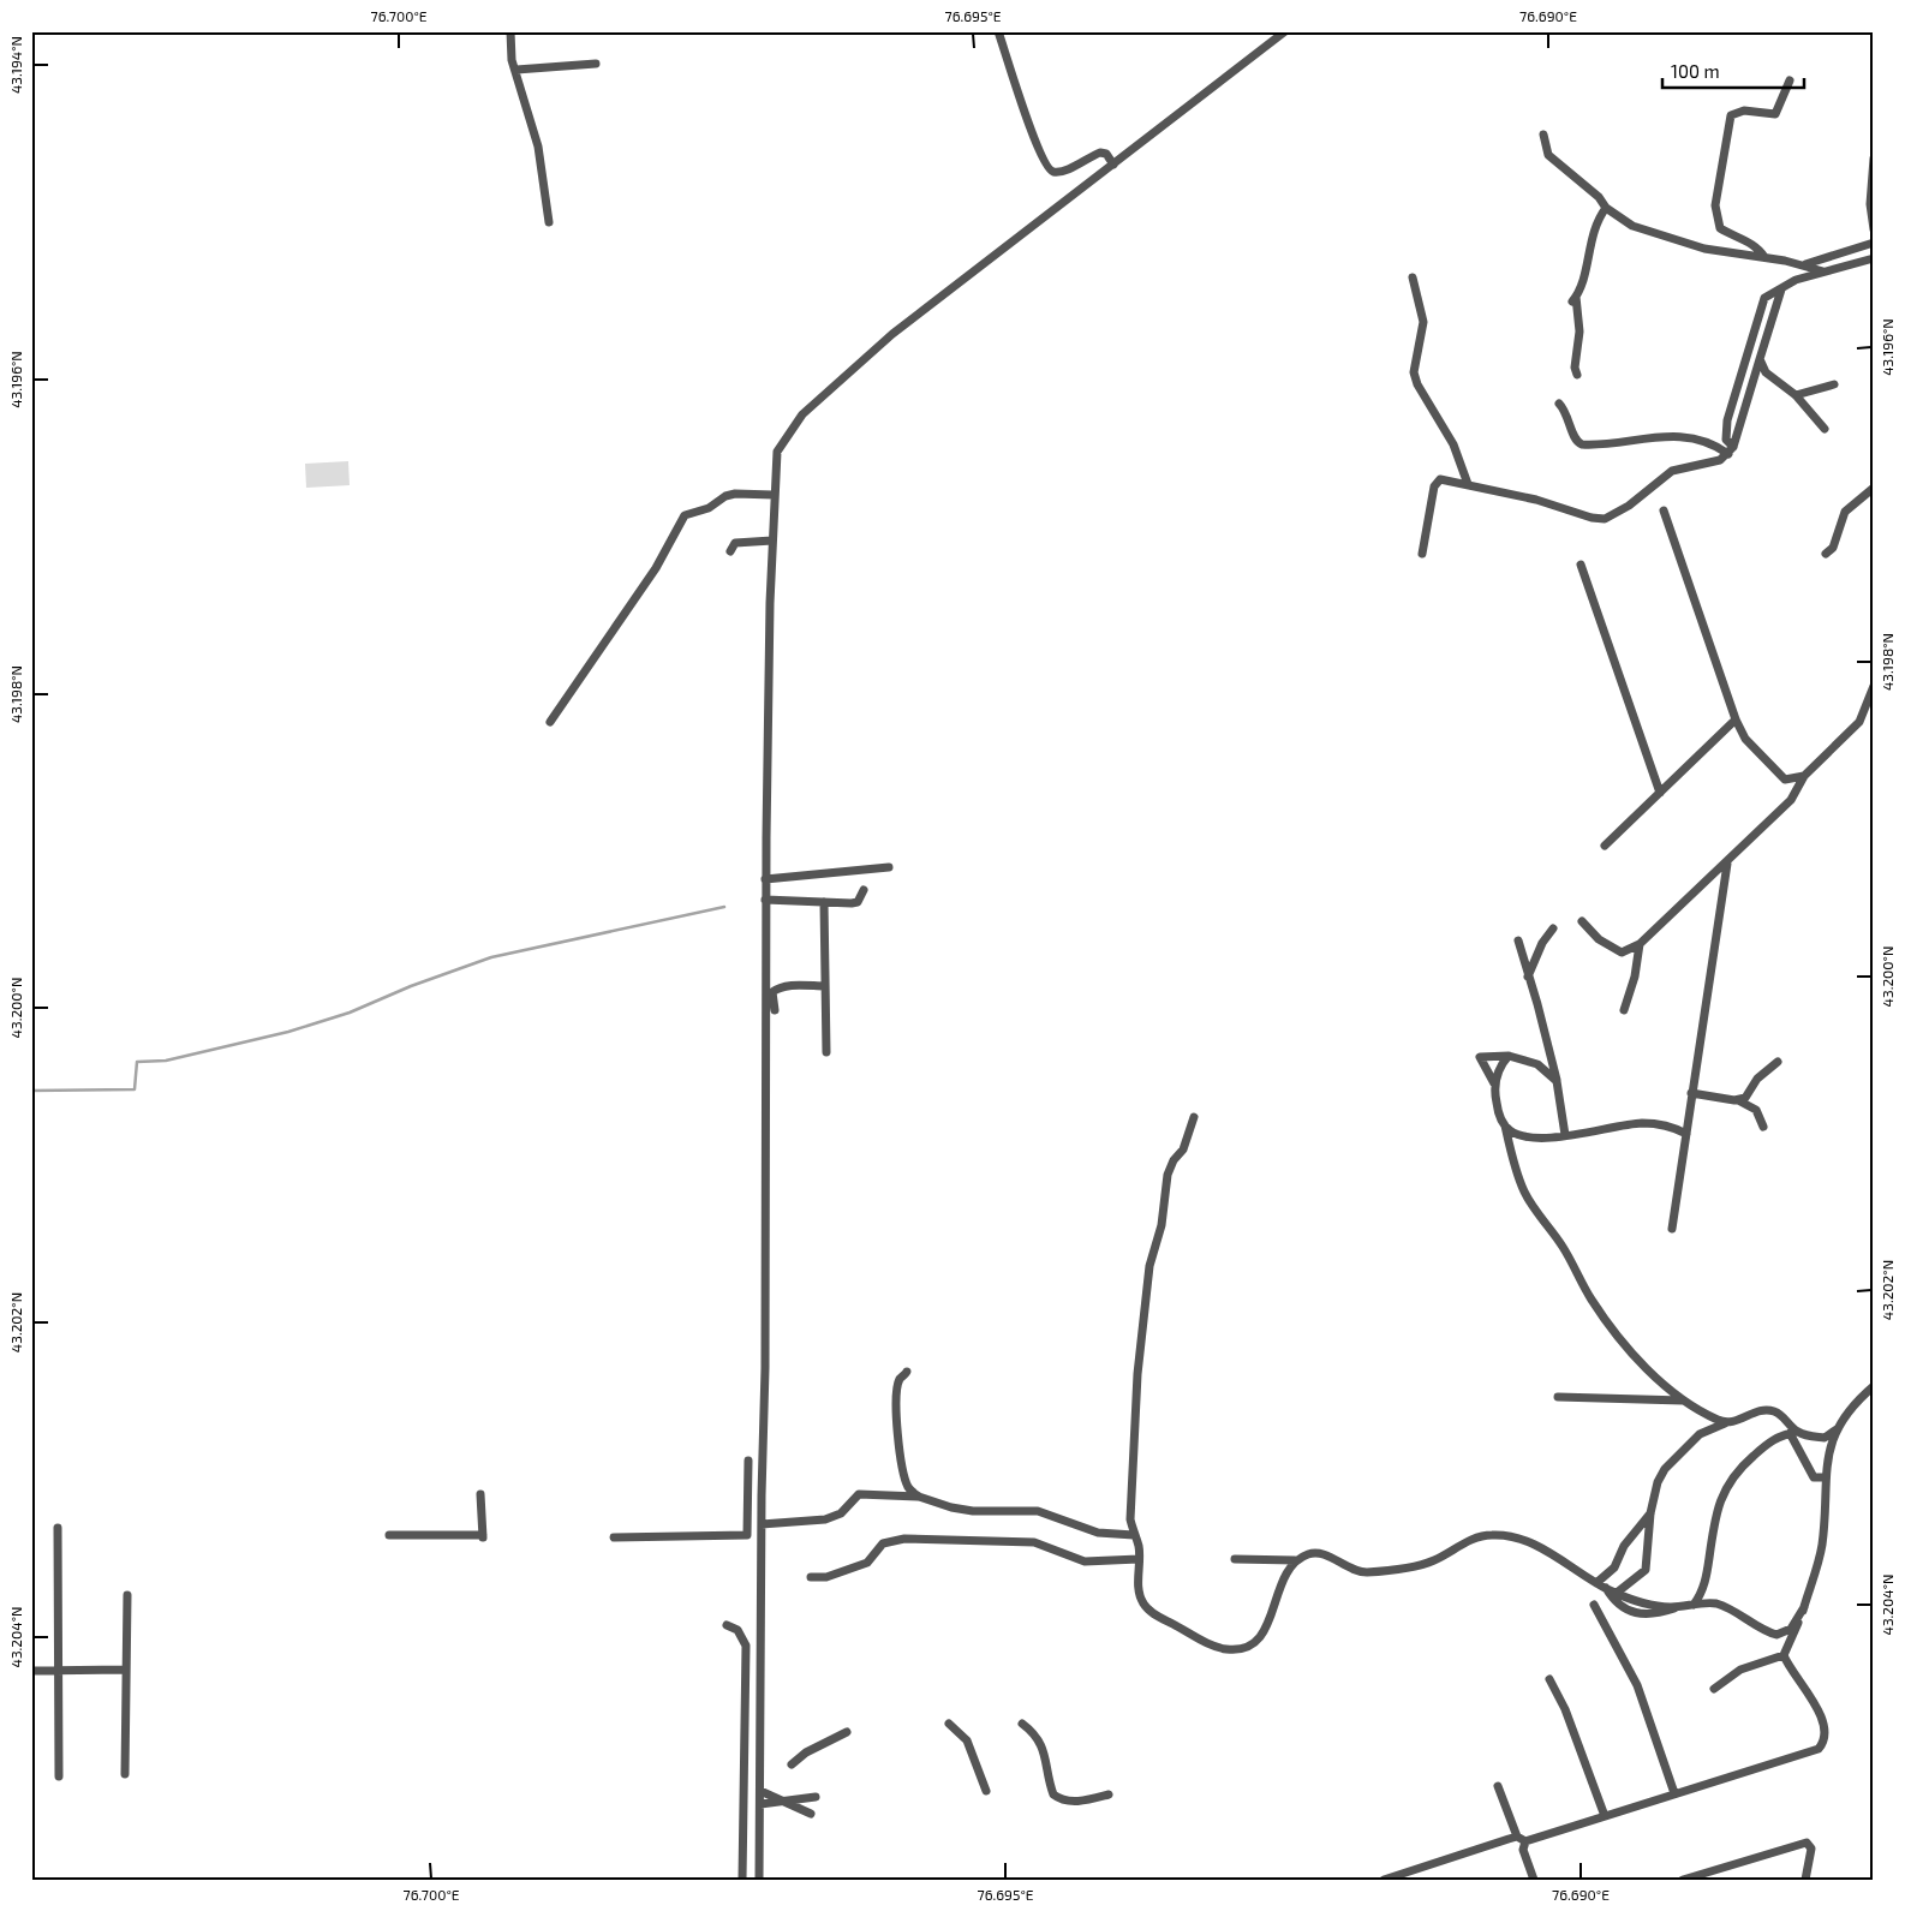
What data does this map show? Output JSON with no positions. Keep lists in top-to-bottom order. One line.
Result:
{"scale_bar":"100 m","coordinates":["76.700°E","76.695°E","76.690°E","43.194°N","43.196°N","43.198°N","43.200°N","43.202°N","43.204°N"]}
